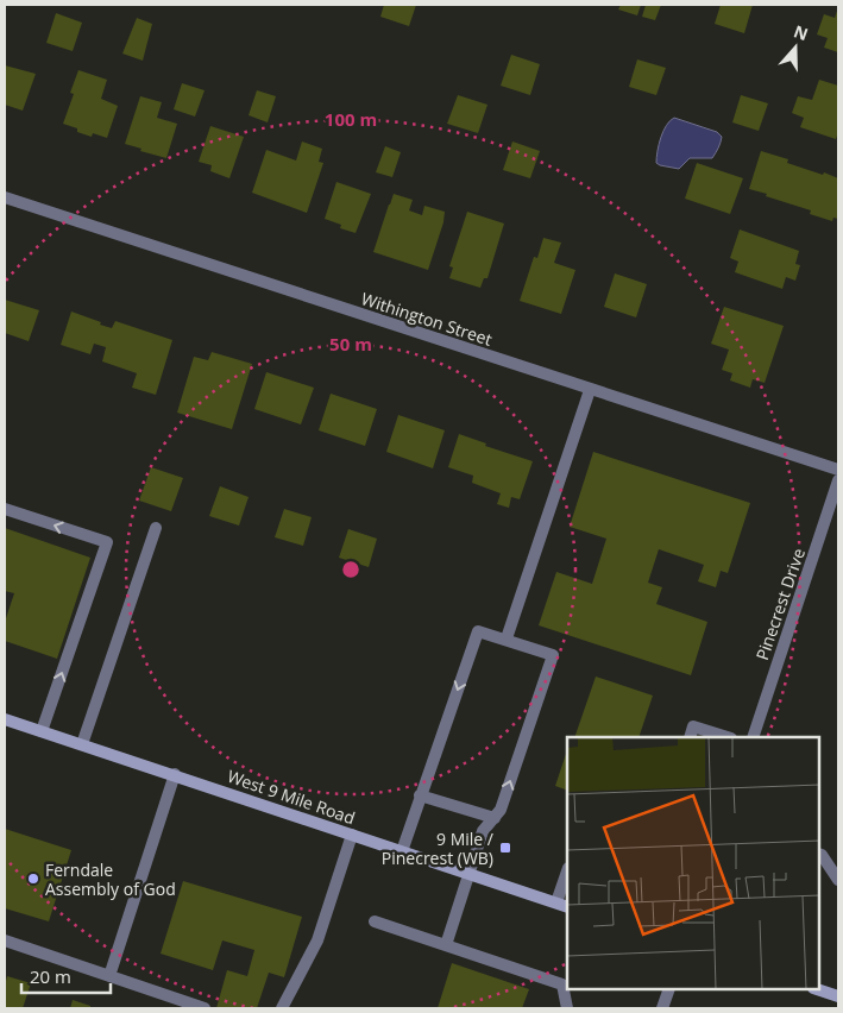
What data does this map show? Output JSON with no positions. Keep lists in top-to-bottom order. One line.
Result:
{"streets":{"main road":["West 9 Mile Road"],"street":["Withington Street","Pinecrest Drive"]},"places":{"transit":["9 Mile / Pinecrest (WB)"],"other":["Ferndale Assembly of God"]},"scale_bar":"20 m","north":"top","rings":["100 m","50 m"]}
